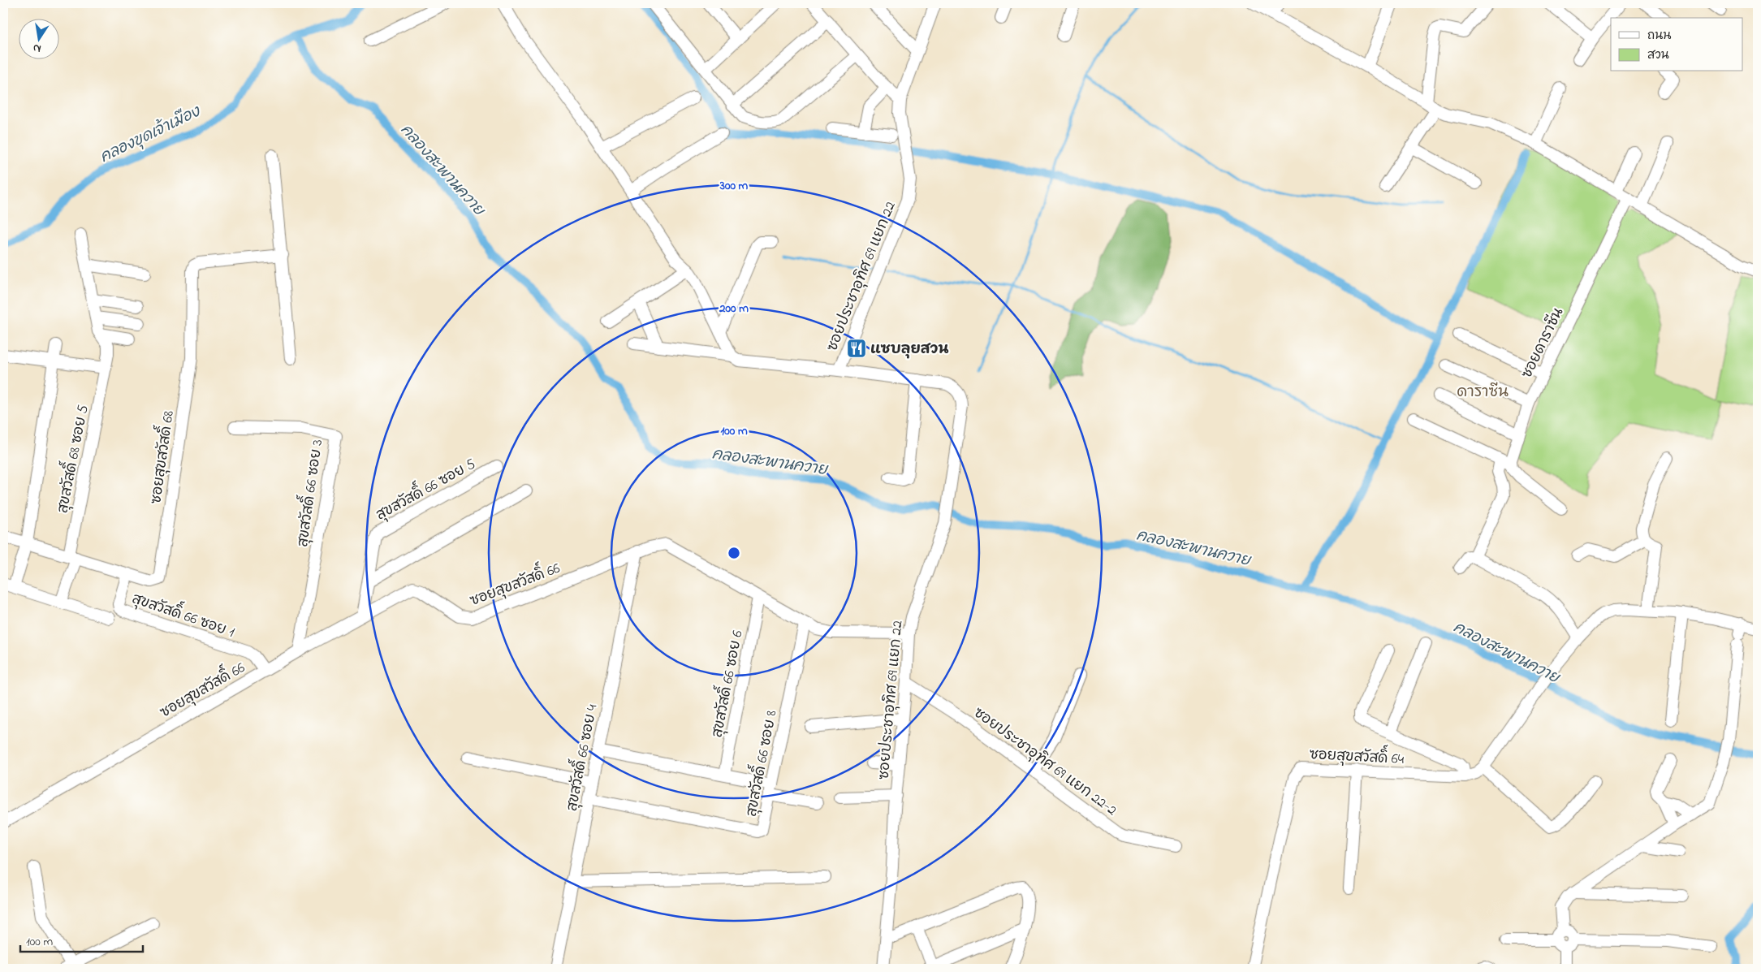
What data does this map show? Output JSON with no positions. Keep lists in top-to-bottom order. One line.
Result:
{"streets":{"street":["ซอยประชาอุทิศ 69 แยก 22","ซอยดาราซีน","ซอยสุขสวัสดิ์ 68","สุขสวัสดิ์ 68 ซอย 5","สุขสวัสดิ์ 66 ซอย 5","สุขสวัสดิ์ 66 ซอย 3","ซอยสุขสวัสดิ์ 66","สุขสวัสดิ์ 66 ซอย 1","สุขสวัสดิ์ 66 ซอย 6","ซอยสุขสวัสดิ์ 64","สุขสวัสดิ์ 66 ซอย 4","ซอยประชาอุทิศ 69 แยก 22-2","สุขสวัสดิ์ 66 ซอย 8"]},"crossings":[["ซอยประชาอุทิศ 69 แยก 22","ซอยสุขสวัสดิ์ 66"],["ซอยประชาอุทิศ 69 แยก 22","ซอยประชาอุทิศ 69 แยก 22-2"],["ซอยสุขสวัสดิ์ 68","สุขสวัสดิ์ 68 ซอย 5"],["ซอยสุขสวัสดิ์ 68","สุขสวัสดิ์ 66 ซอย 1"],["สุขสวัสดิ์ 66 ซอย 5","ซอยสุขสวัสดิ์ 66"],["สุขสวัสดิ์ 66 ซอย 3","ซอยสุขสวัสดิ์ 66"],["ซอยสุขสวัสดิ์ 66","สุขสวัสดิ์ 66 ซอย 1"],["ซอยสุขสวัสดิ์ 66","สุขสวัสดิ์ 66 ซอย 6"],["ซอยสุขสวัสดิ์ 66","สุขสวัสดิ์ 66 ซอย 4"],["ซอยสุขสวัสดิ์ 66","สุขสวัสดิ์ 66 ซอย 8"],["สุขสวัสดิ์ 66 ซอย 4","สุขสวัสดิ์ 66 ซอย 8"]],"districts":["ดาราซีน"],"water":["คลองขุดเจ้าเมือง","คลองสะพานควาย"],"places":{"restaurant":["แซบลุยสวน"]},"legend":["ถนน","สวน"],"scale_bar":"100 m","north":"bottom","rings":["300 m","200 m","100 m"]}
